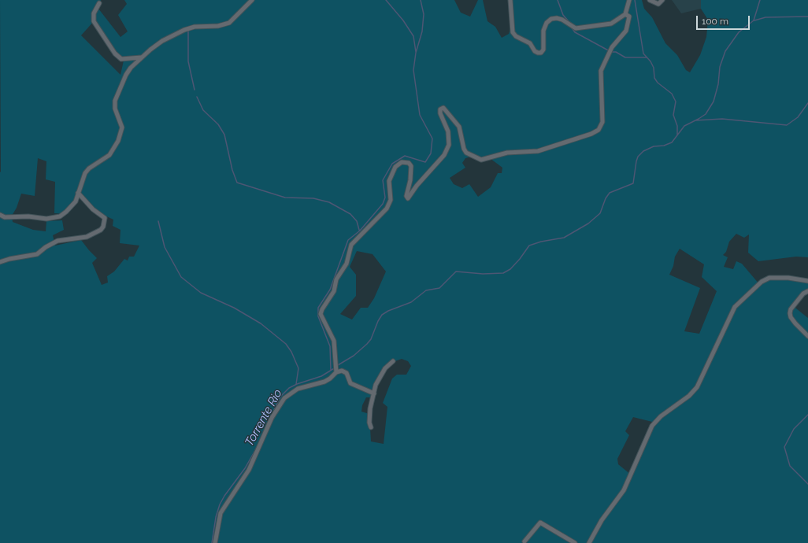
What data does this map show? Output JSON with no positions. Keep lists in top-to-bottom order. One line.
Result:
{"water":["Torrente Rio"],"scale_bar":"100 m"}
